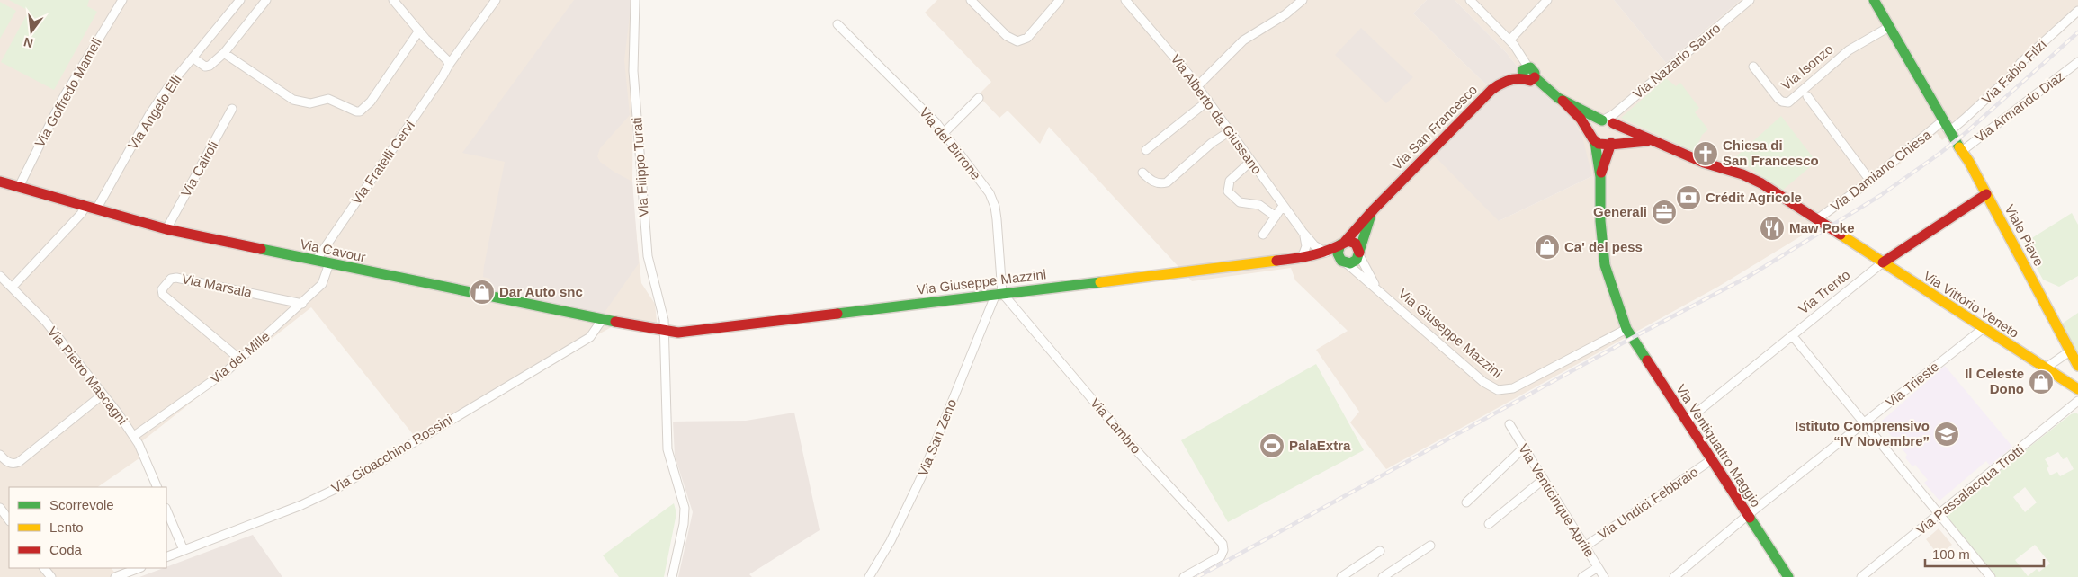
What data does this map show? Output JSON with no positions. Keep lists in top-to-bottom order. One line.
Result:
{"streets":{"street":["Via Nazario Sauro","Via Isonzo","Via Fabio Filzi","Via Goffredo Mameli","Via Armando Diaz","Via Angelo Elli","Via Alberto da Giussano","Via San Francesco","Via del Birrone","Via Fratelli Cervi","Via Filippo Turati","Via Cairoli","Via Damiano Chiesa","Viale Piave","Via Cavour","Via Giuseppe Mazzini","Via Marsala","Via Trento","Via Vittorio Veneto","Via dei Mille","Via Pietro Mascagni","Via Trieste","Via Lambro","Via San Zeno","Via Ventiquattro Maggio","Via Gioacchino Rossini","Via Passalacqua Trotti","Via Venticinque Aprile","Via Undici Febbraio"]},"crossings":[["Via Fabio Filzi","Via Damiano Chiesa"],["Via Fabio Filzi","Viale Piave"],["Via Goffredo Mameli","Via Cavour"],["Via Armando Diaz","Viale Piave"],["Via Angelo Elli","Via Cavour"],["Via Alberto da Giussano","Via Giuseppe Mazzini"],["Via San Francesco","Via Giuseppe Mazzini"],["Via del Birrone","Via Giuseppe Mazzini"],["Via del Birrone","Via Lambro"],["Via del Birrone","Via San Zeno"],["Via Fratelli Cervi","Via Cavour"],["Via Filippo Turati","Via Cavour"],["Via Filippo Turati","Via Giuseppe Mazzini"],["Via Cairoli","Via Cavour"],["Via Damiano Chiesa","Viale Piave"],["Viale Piave","Via Trento"],["Via Cavour","Via Giuseppe Mazzini"],["Via Cavour","Via dei Mille"],["Via Cavour","Via Gioacchino Rossini"],["Via Giuseppe Mazzini","Via Lambro"],["Via Giuseppe Mazzini","Via San Zeno"],["Via Giuseppe Mazzini","Via Ventiquattro Maggio"],["Via Marsala","Via dei Mille"],["Via Trento","Via Vittorio Veneto"],["Via Trento","Via Ventiquattro Maggio"],["Via Vittorio Veneto","Via Trieste"],["Via dei Mille","Via Pietro Mascagni"],["Via Trieste","Via Ventiquattro Maggio"],["Via Lambro","Via San Zeno"],["Via Ventiquattro Maggio","Via Undici Febbraio"],["Via Venticinque Aprile","Via Undici Febbraio"]],"places":{"church":["Chiesa di San Francesco"],"bank":["Crédit Agricole"],"office":["Generali"],"restaurant":["Maw Poke"],"shop":["Ca' del pess","Dar Auto snc","Il Celeste Dono"],"school or university":["Istituto Comprensivo “IV Novembre”"],"sports":["PalaExtra"]},"legend":["Scorrevole","Lento","Coda"],"scale_bar":"100 m","north":"bottom"}
